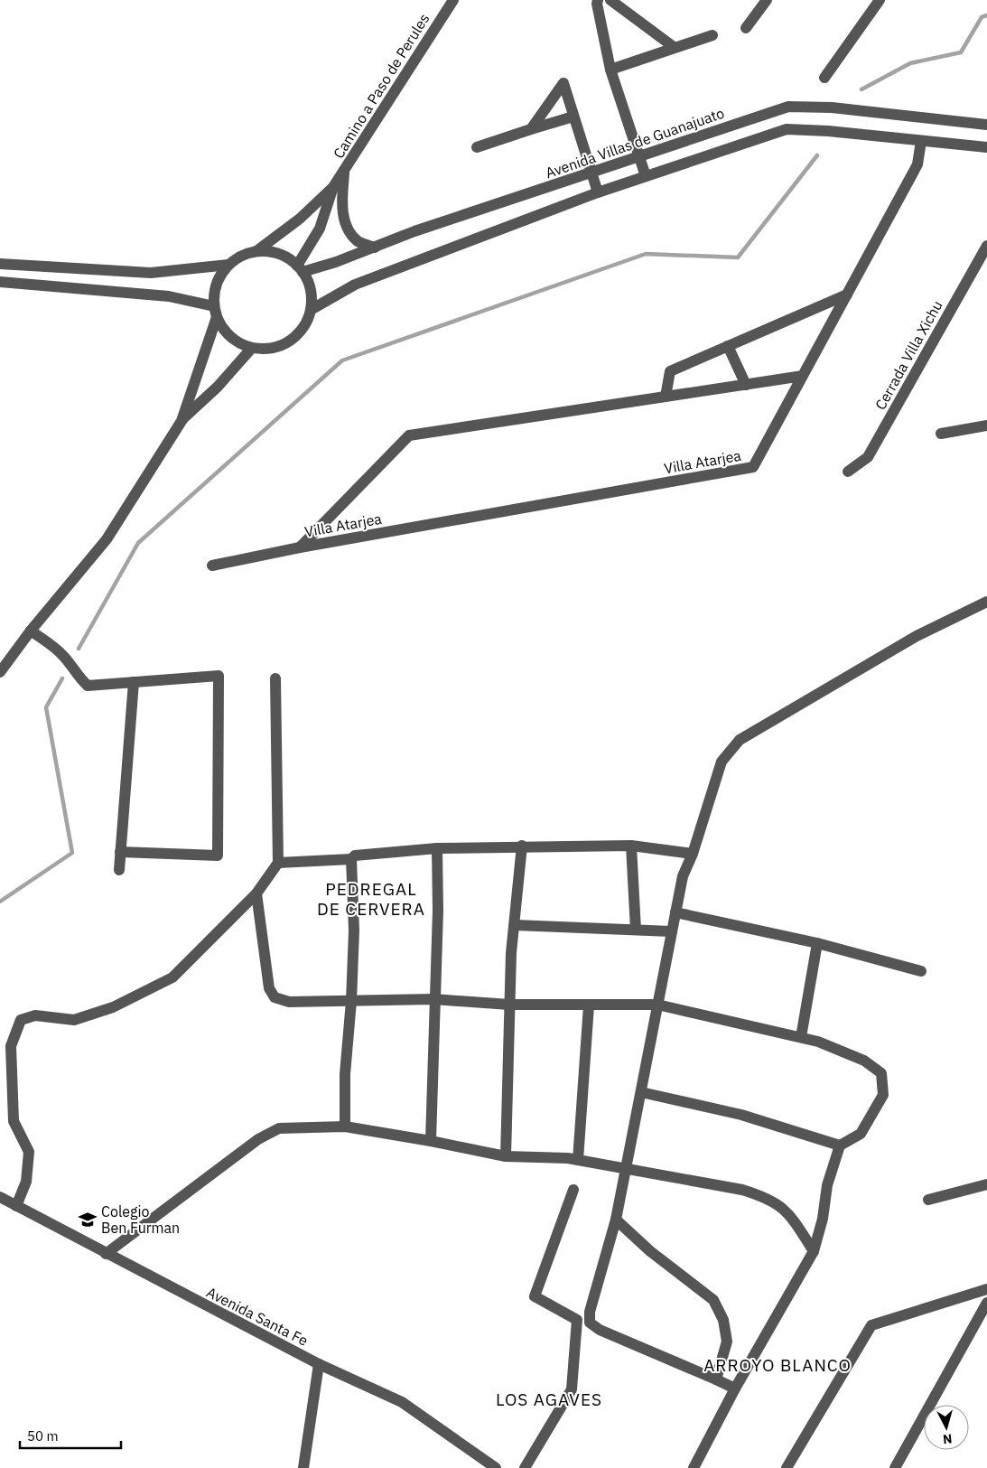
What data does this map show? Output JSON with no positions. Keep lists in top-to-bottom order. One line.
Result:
{"streets":{"street":["Camino a Paso de Perules","Avenida Villas de Guanajuato","Cerrada Villa Xichu","Villa Atarjea","Avenida Santa Fe"]},"crossings":[["Camino a Paso de Perules","Avenida Villas de Guanajuato"]],"districts":["PEDREGAL DE CERVERA","ARROYO BLANCO","LOS AGAVES"],"places":{"school or university":["Colegio Ben Furman"]},"scale_bar":"50 m","north":"bottom"}
